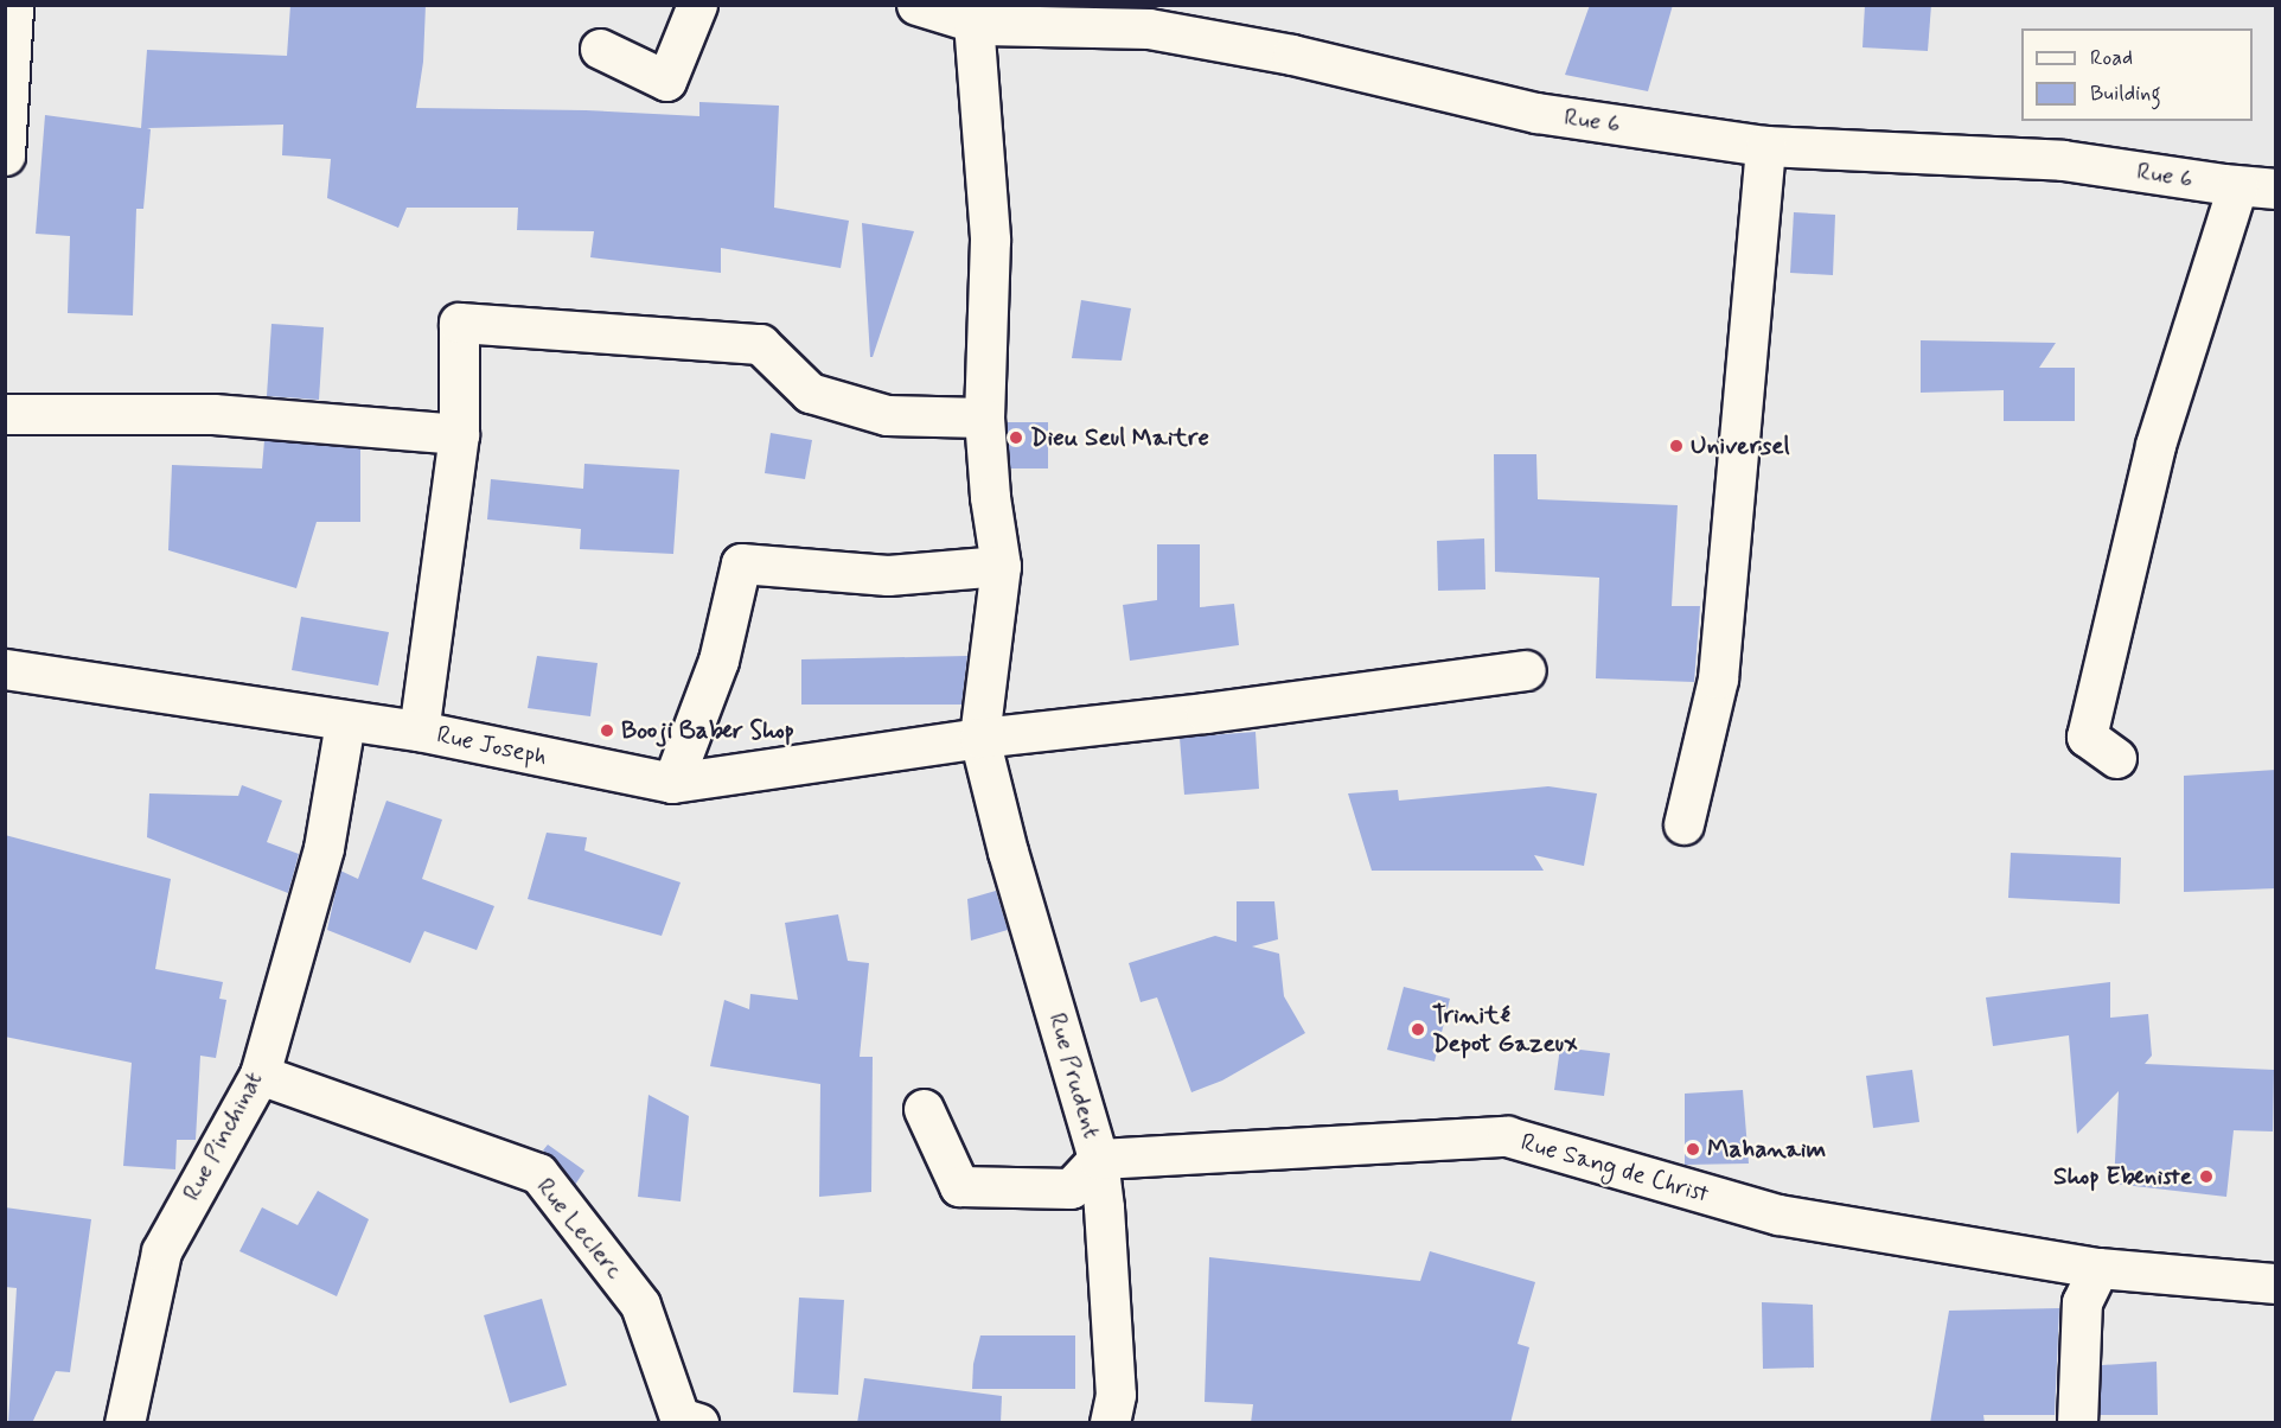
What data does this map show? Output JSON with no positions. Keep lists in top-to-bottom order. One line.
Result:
{"streets":{"street":["Rue 6","Rue Joseph","Rue Prudent","Rue Pinchinat","Rue Sang de Christ","Rue Leclerc"]},"crossings":[["Rue Joseph","Rue Prudent"],["Rue Joseph","Rue Pinchinat"],["Rue Prudent","Rue Sang de Christ"],["Rue Pinchinat","Rue Leclerc"]],"places":["Dieu Seul Maitre","Universel","Booji Baber Shop","Trinité Depot Gazeux","Mahanaim","Shop Ebeniste"],"legend":["Road","Building"]}
